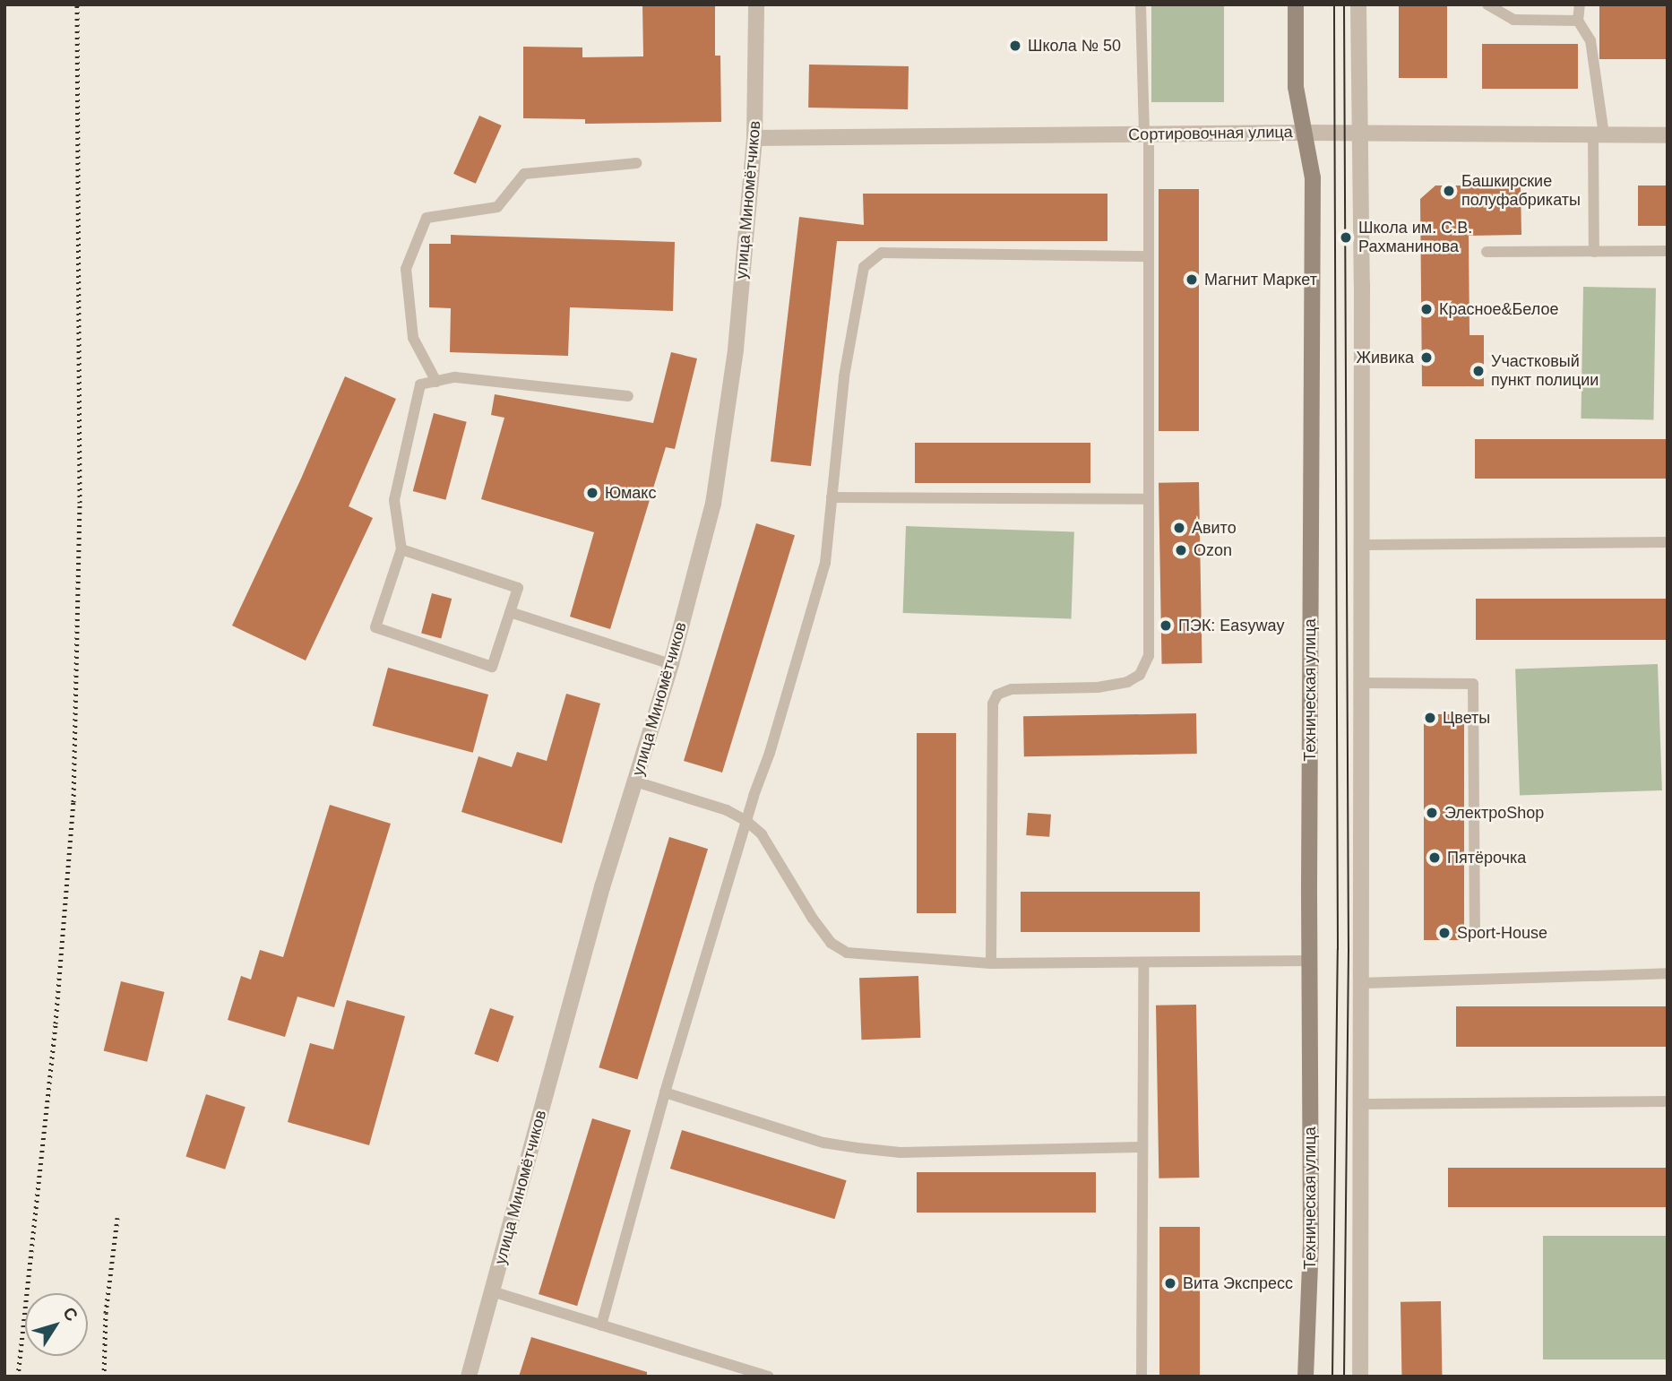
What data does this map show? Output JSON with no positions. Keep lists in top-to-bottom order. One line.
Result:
{"streets":{"main road":["Техническая улица"],"street":["Сортировочная улица","улица Миномётчиков"]},"crossings":[["Сортировочная улица","улица Миномётчиков"],["Сортировочная улица","Техническая улица"]],"places":["Школа № 50","Башкирские полуфабрикаты","Школа им. С.В. Рахманинова","Магнит Маркет","Красное&Белое","Живика","Участковый пункт полиции","Юмакс","Авито","Ozon","ПЭК: Easyway","Цветы","ЭлектроShop","Пятёрочка","Sport-House","Вита Экспресс"],"north":"top right"}
